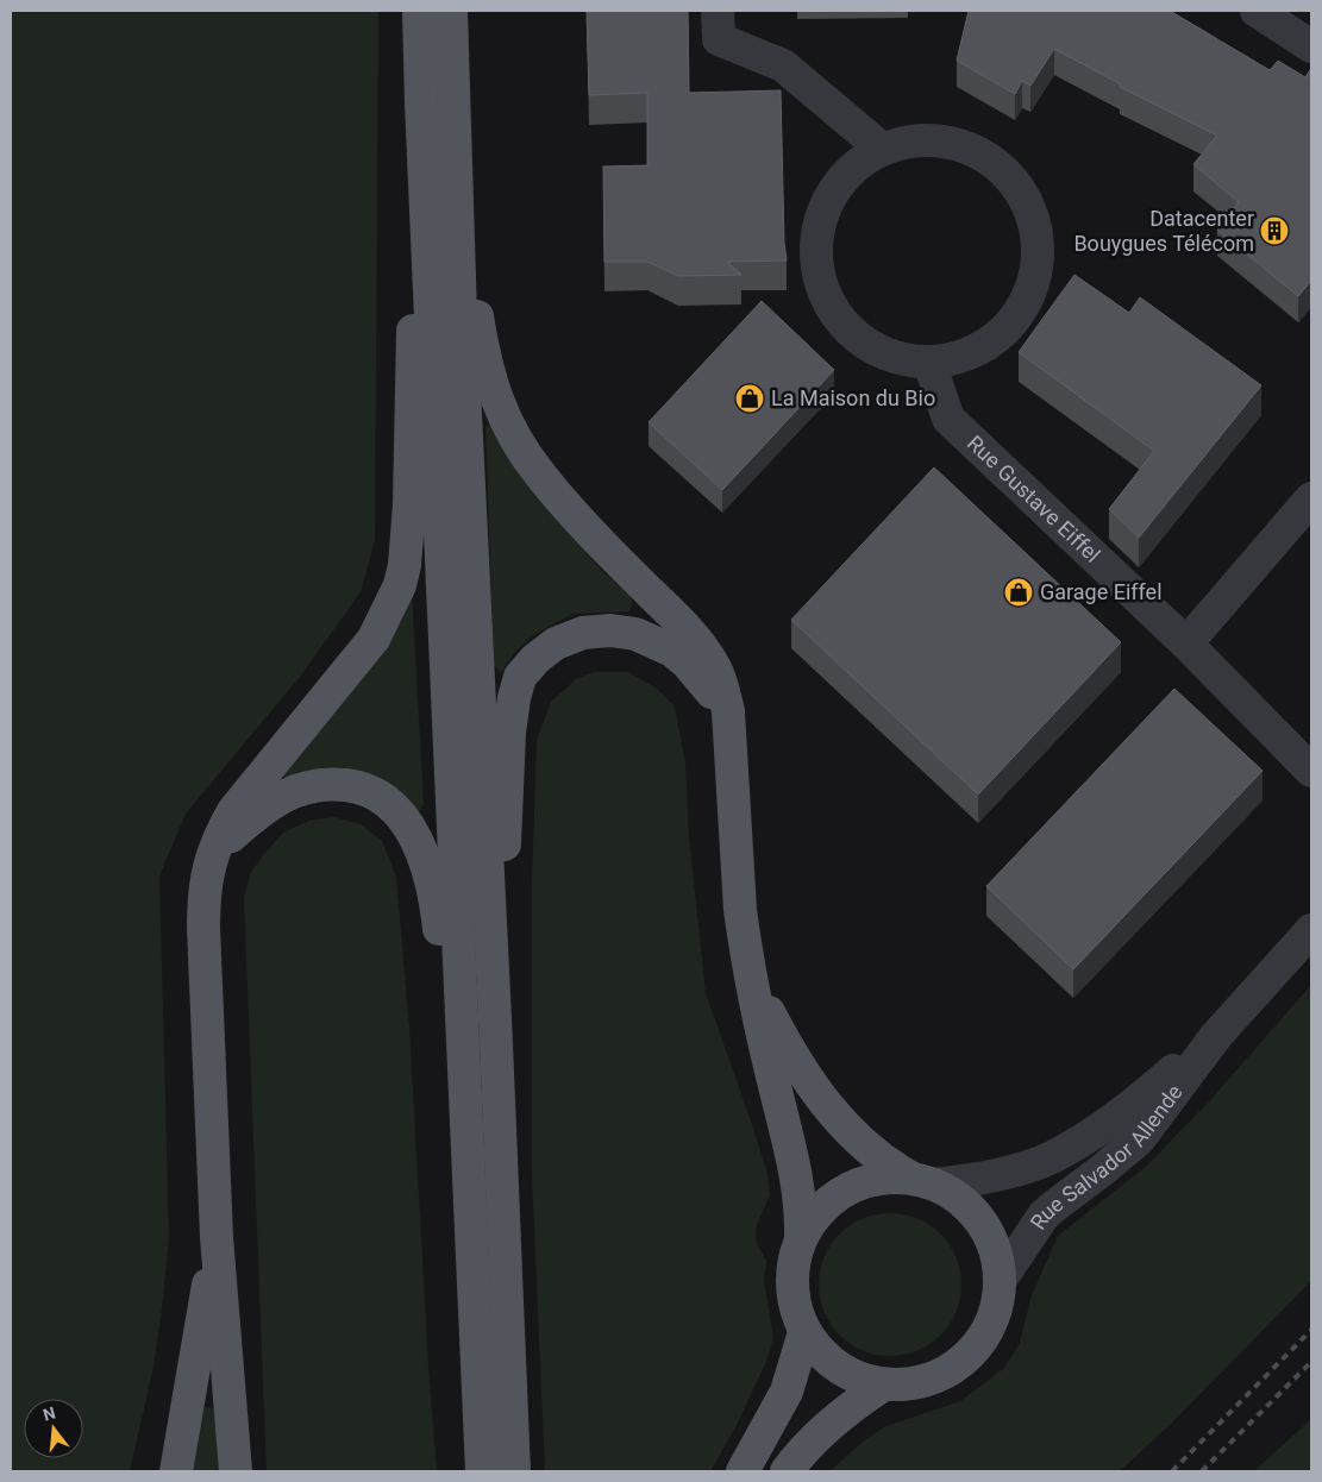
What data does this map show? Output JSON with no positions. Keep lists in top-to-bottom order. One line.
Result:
{"streets":{"street":["Rue Gustave Eiffel","Rue Salvador Allende"]},"places":{"building":["Datacenter Bouygues Télécom"],"shop":["La Maison du Bio","Garage Eiffel"]},"north":"top"}
